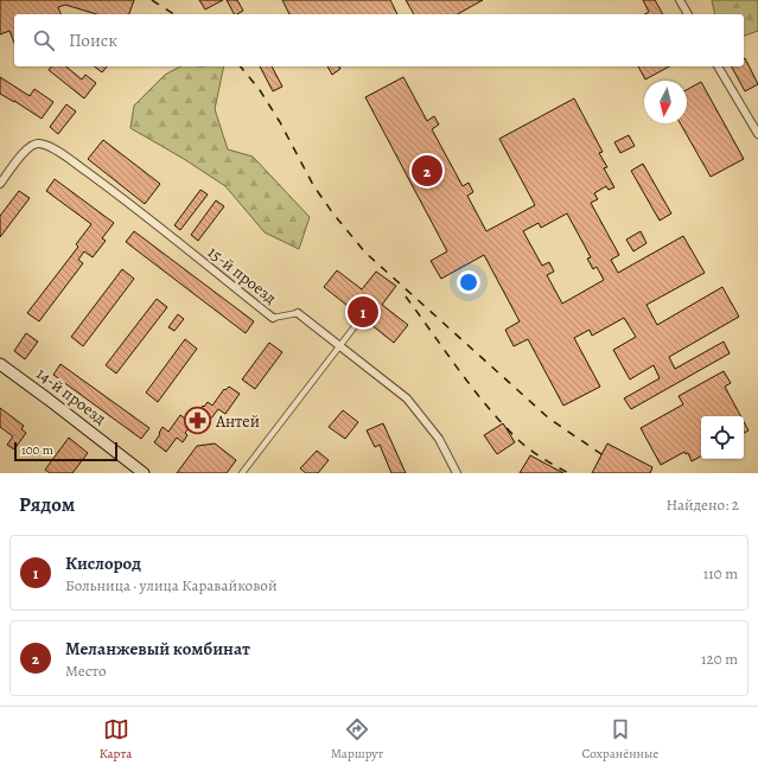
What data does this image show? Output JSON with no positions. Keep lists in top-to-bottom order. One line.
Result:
{"streets":{"main road":["14-й проезд"],"street":["15-й проезд"]},"places":{"pharmacy":["Антей"]},"scale_bar":"100 m","north":"bottom","page":{"search":"Поиск","pins":["2","1"],"scale":"100 m","heading":["Рядом","Найдено: 2"],"list":[{"mark":"1","name":"Кислород","note":"Больница · улица Каравайковой","value":"110 m"},{"mark":"2","name":"Меланжевый комбинат","note":"Место","value":"120 m"}],"nav":["Карта","Маршрут","Сохранённые"]}}
